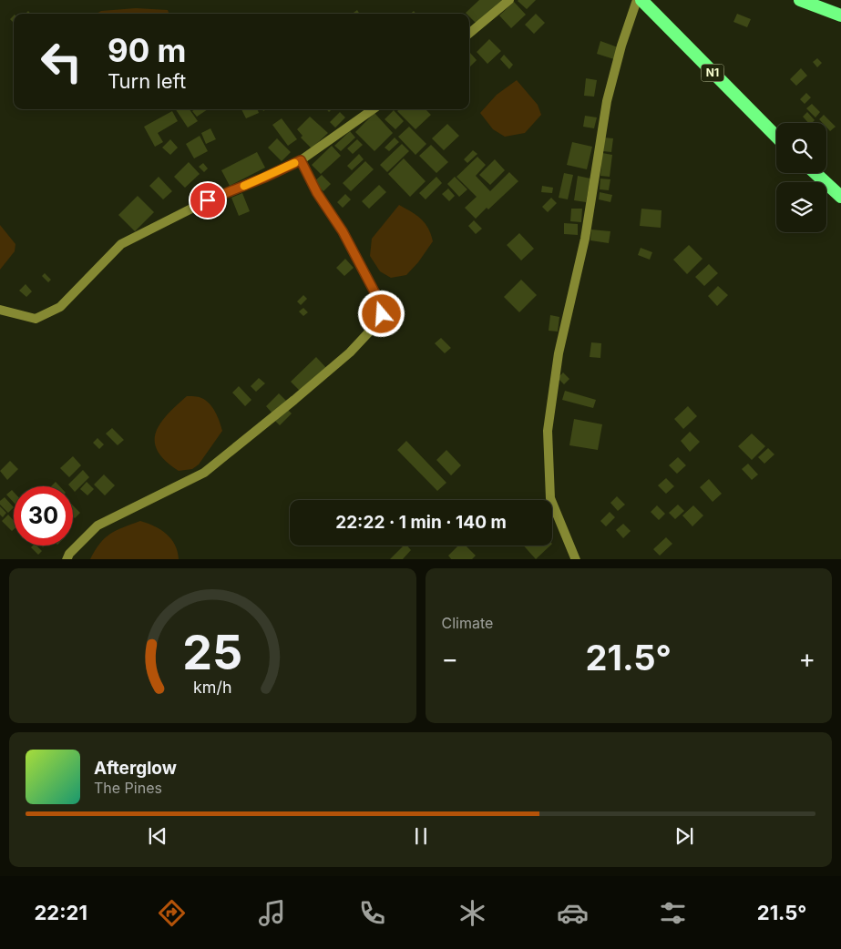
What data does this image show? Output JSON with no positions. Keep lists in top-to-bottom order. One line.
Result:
{"streets":{"highway":["N1"]},"page":{"turn":["90 m","Turn left"],"limit":"30","trip":"22:22 · 1 min · 140 m","tile":"Climate","heat":["−","21.5°","+"],"song":["Afterglow","The Pines"],"tabs":["22:21","21.5°"],"gauge":["25","km/h"]}}
